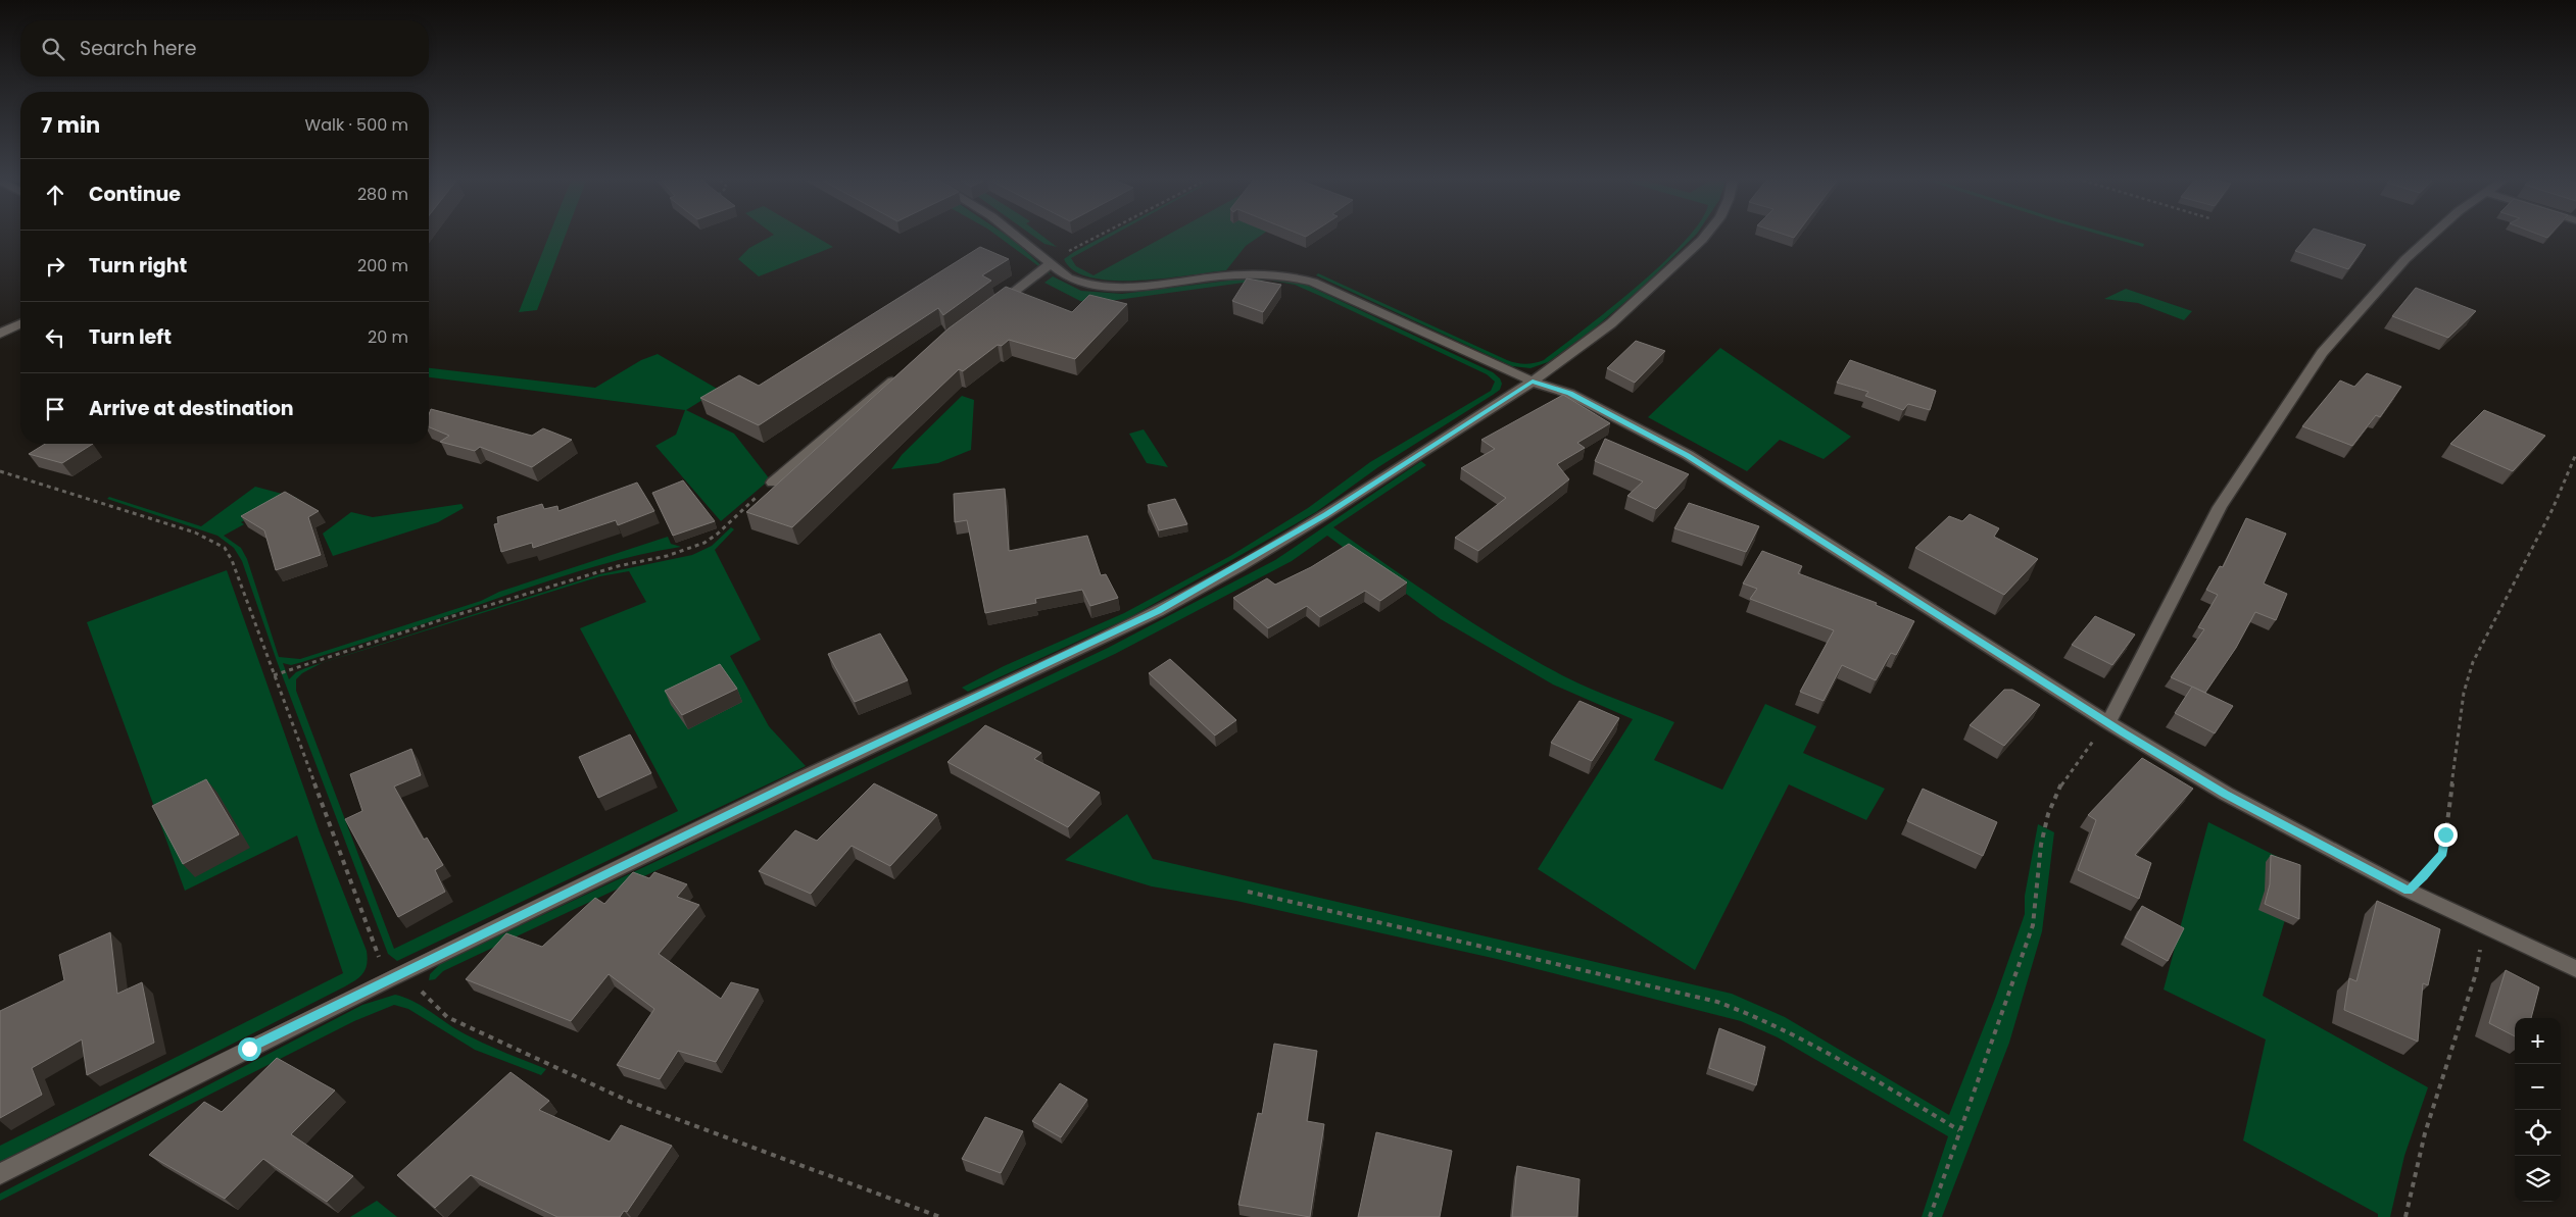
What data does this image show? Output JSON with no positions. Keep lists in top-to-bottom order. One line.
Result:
{"page":{"search":"Search here","heading":["7 min","Walk · 500 m"],"list":[["Continue","280 m"],["Turn right","200 m"],["Turn left","20 m"],"Arrive at destination"],"map_buttons":["+","−"]}}
